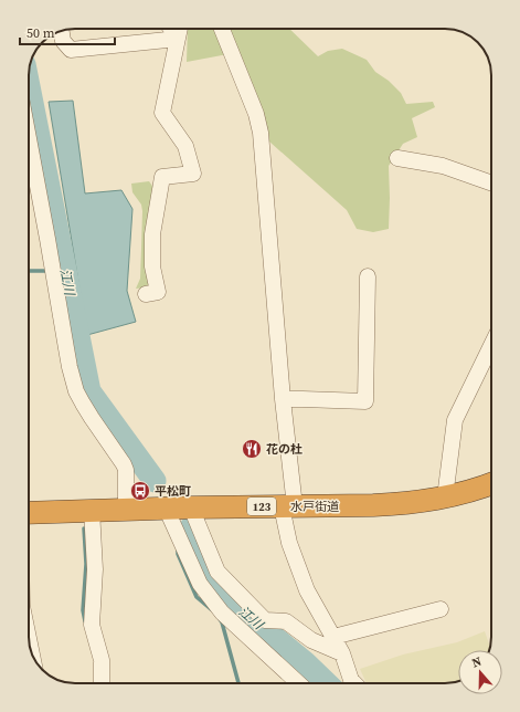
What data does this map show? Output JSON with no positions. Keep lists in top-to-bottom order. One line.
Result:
{"streets":{"highway":["123","水戸街道"]},"water":["江川"],"places":{"restaurant":["花の杜"],"bus stop":["平松町"]},"scale_bar":"50 m","north":"top"}
